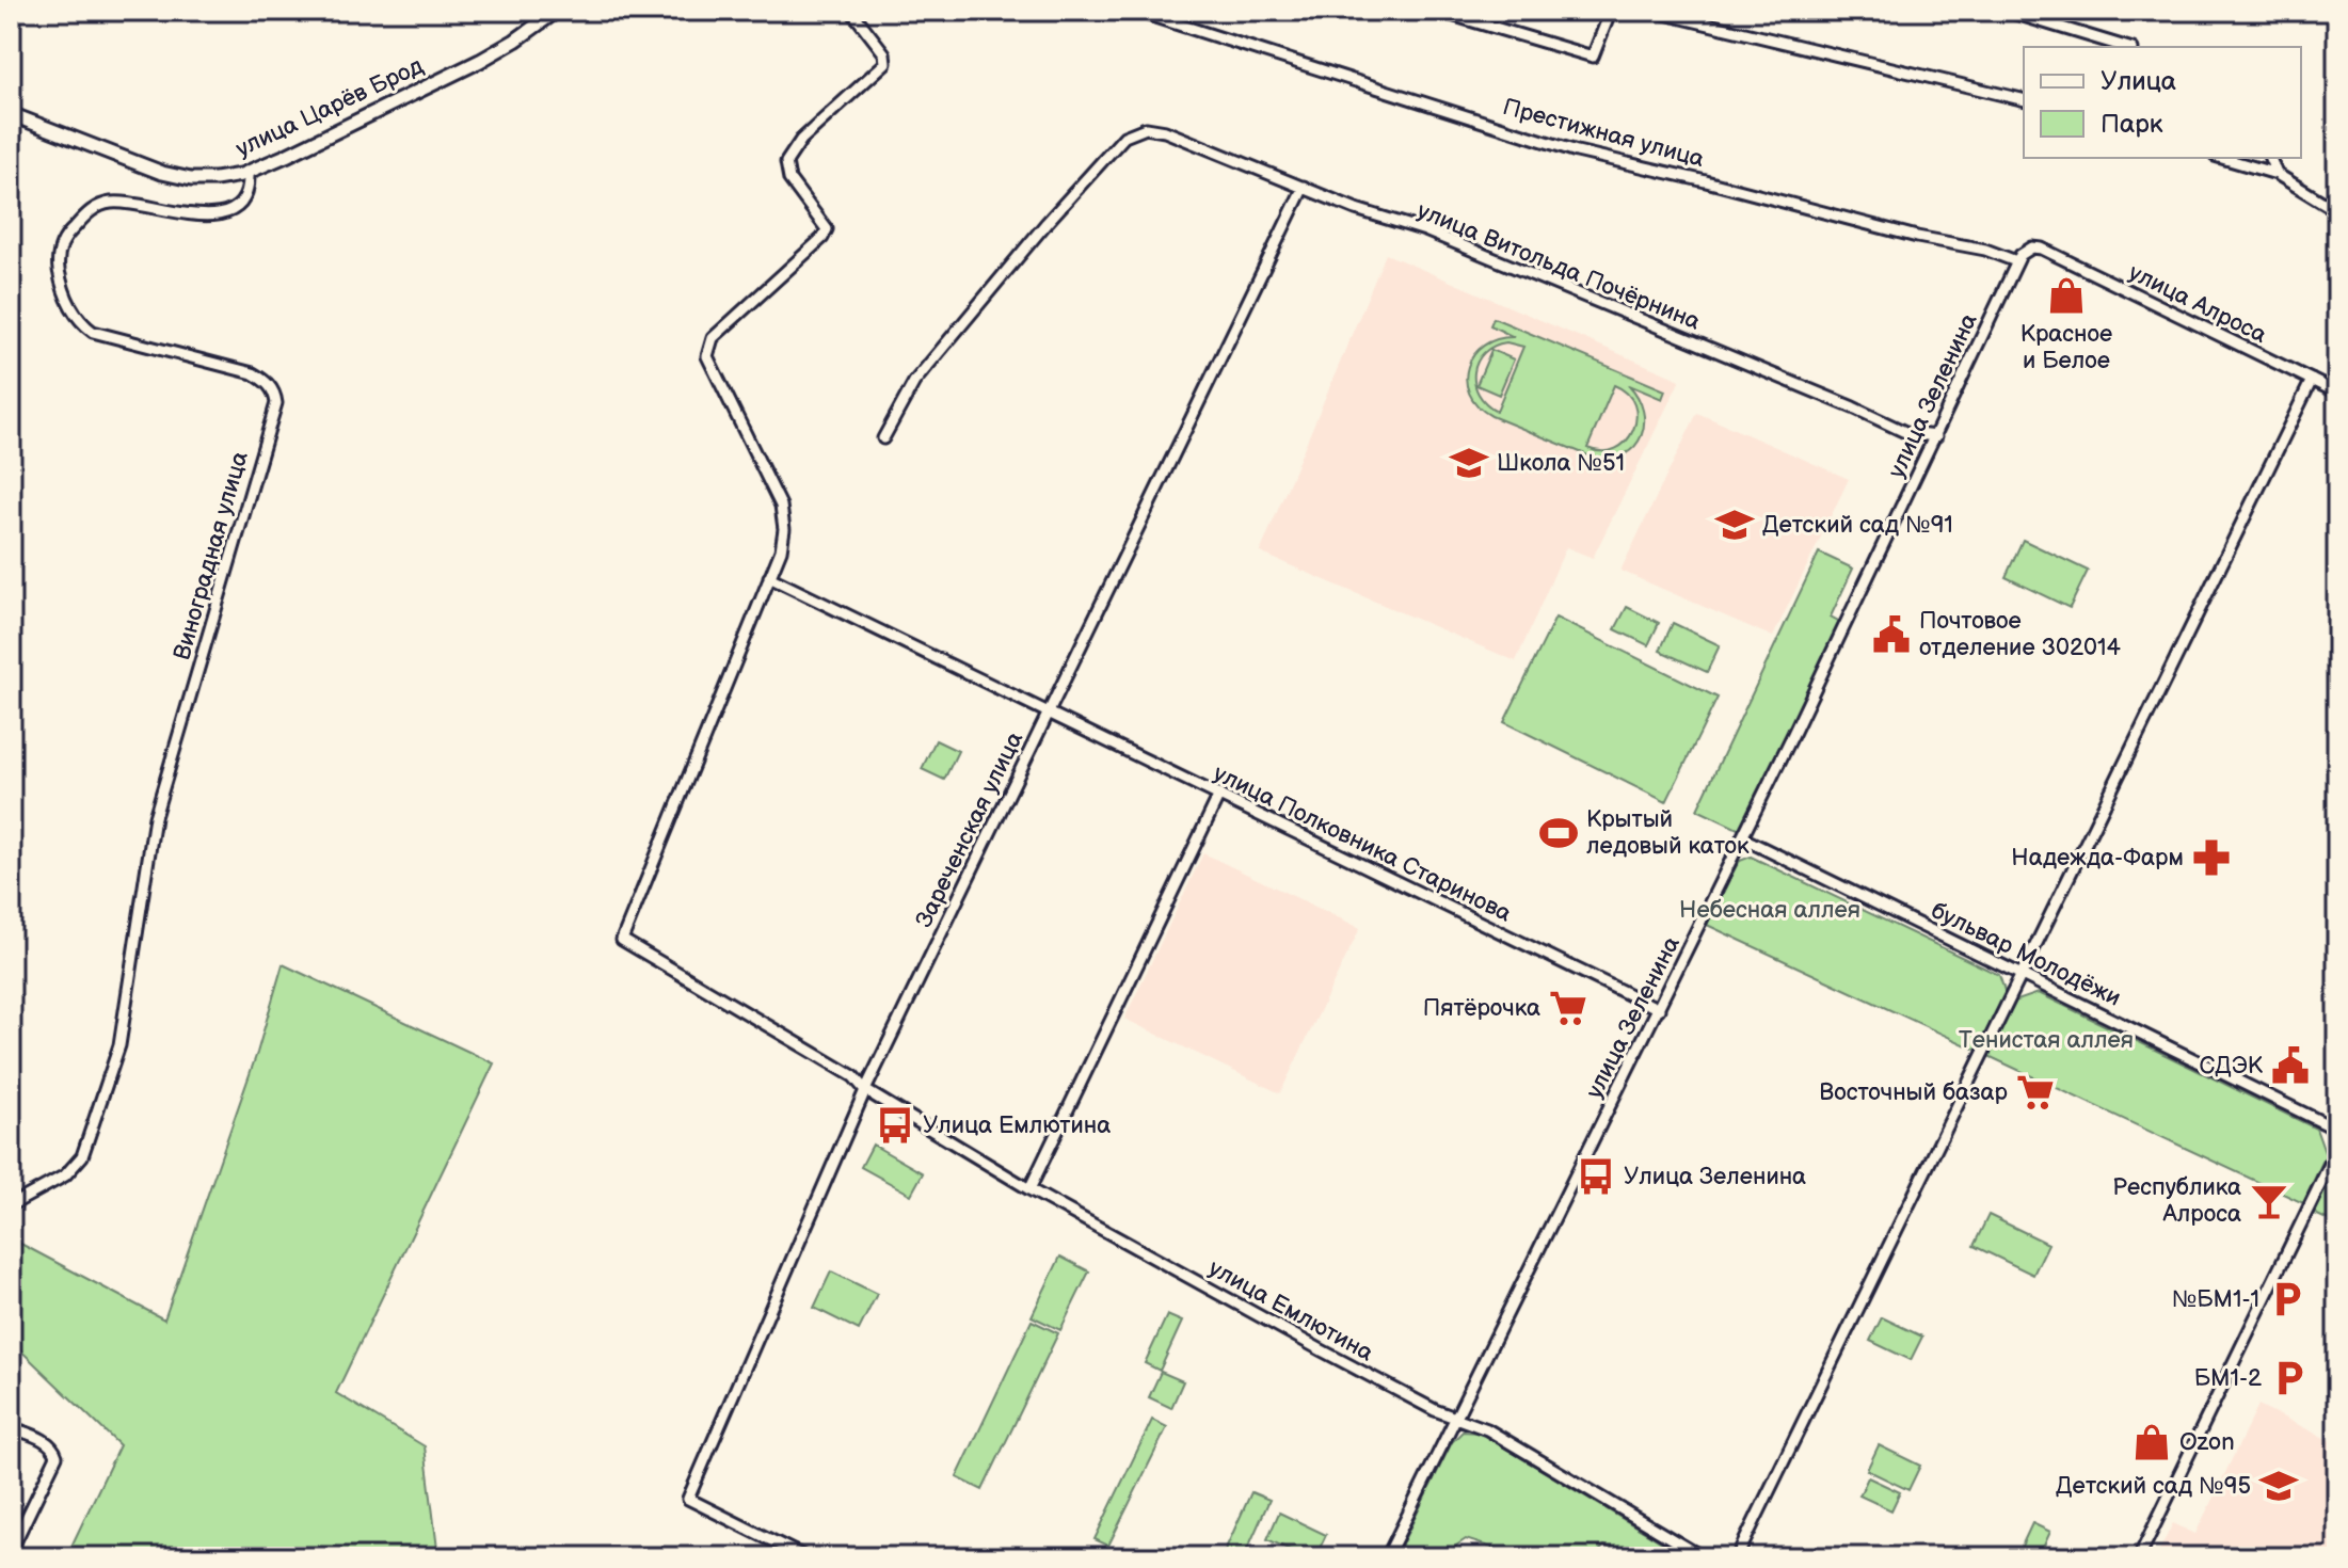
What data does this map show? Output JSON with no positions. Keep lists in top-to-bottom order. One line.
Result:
{"streets":{"street":["улица Царёв Брод","Престижная улица","улица Витольда Почёрнина","улица Алроса","улица Зеленина","Виноградная улица","Зареченская улица","улица Полковника Старинова","бульвар Молодёжи","улица Емлютина"]},"crossings":[["улица Царёв Брод","Виноградная улица"],["Престижная улица","улица Алроса"],["Престижная улица","улица Зеленина"],["улица Витольда Почёрнина","улица Зеленина"],["улица Витольда Почёрнина","Зареченская улица"],["улица Алроса","улица Зеленина"],["улица Зеленина","улица Полковника Старинова"],["улица Зеленина","бульвар Молодёжи"],["улица Зеленина","улица Емлютина"],["Зареченская улица","улица Полковника Старинова"],["Зареченская улица","улица Емлютина"],["улица Полковника Старинова","улица Емлютина"]],"parks":["Небесная аллея","Тенистая аллея"],"places":{"shop":["Красное и Белое","Ozon"],"school or university":["Школа №51","Детский сад №91","Детский сад №95"],"public building":["Почтовое отделение 302014","СДЭК"],"sports":["Крытый ледовый каток"],"pharmacy":["Надежда-Фарм"],"supermarket":["Пятёрочка","Восточный базар"],"bus stop":["Улица Емлютина","Улица Зеленина"],"bar":["Республика Алроса"],"parking":["№БМ1-1","БМ1-2"]},"legend":["Улица","Парк"]}
